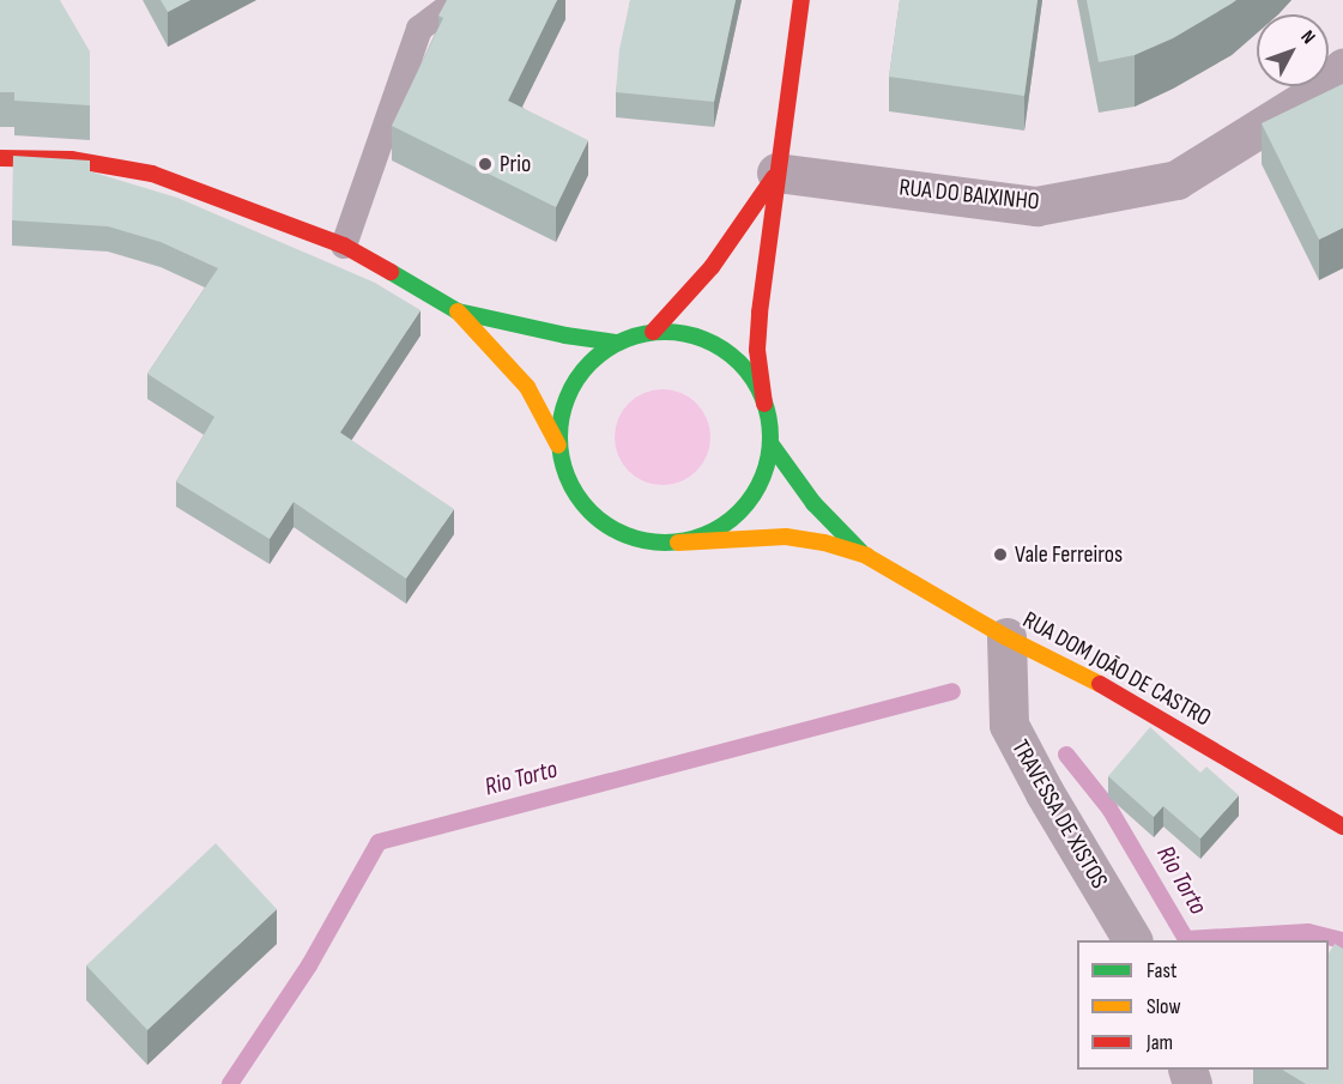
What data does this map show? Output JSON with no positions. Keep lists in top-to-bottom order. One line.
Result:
{"streets":{"main road":["RUA DOM JOÃO DE CASTRO"],"street":["RUA DO BAIXINHO","TRAVESSA DE XISTOS"]},"crossings":[["RUA DOM JOÃO DE CASTRO","TRAVESSA DE XISTOS"]],"water":["Rio Torto"],"places":["Prio","Vale Ferreiros"],"legend":["Fast","Slow","Jam"],"north":"top right"}
